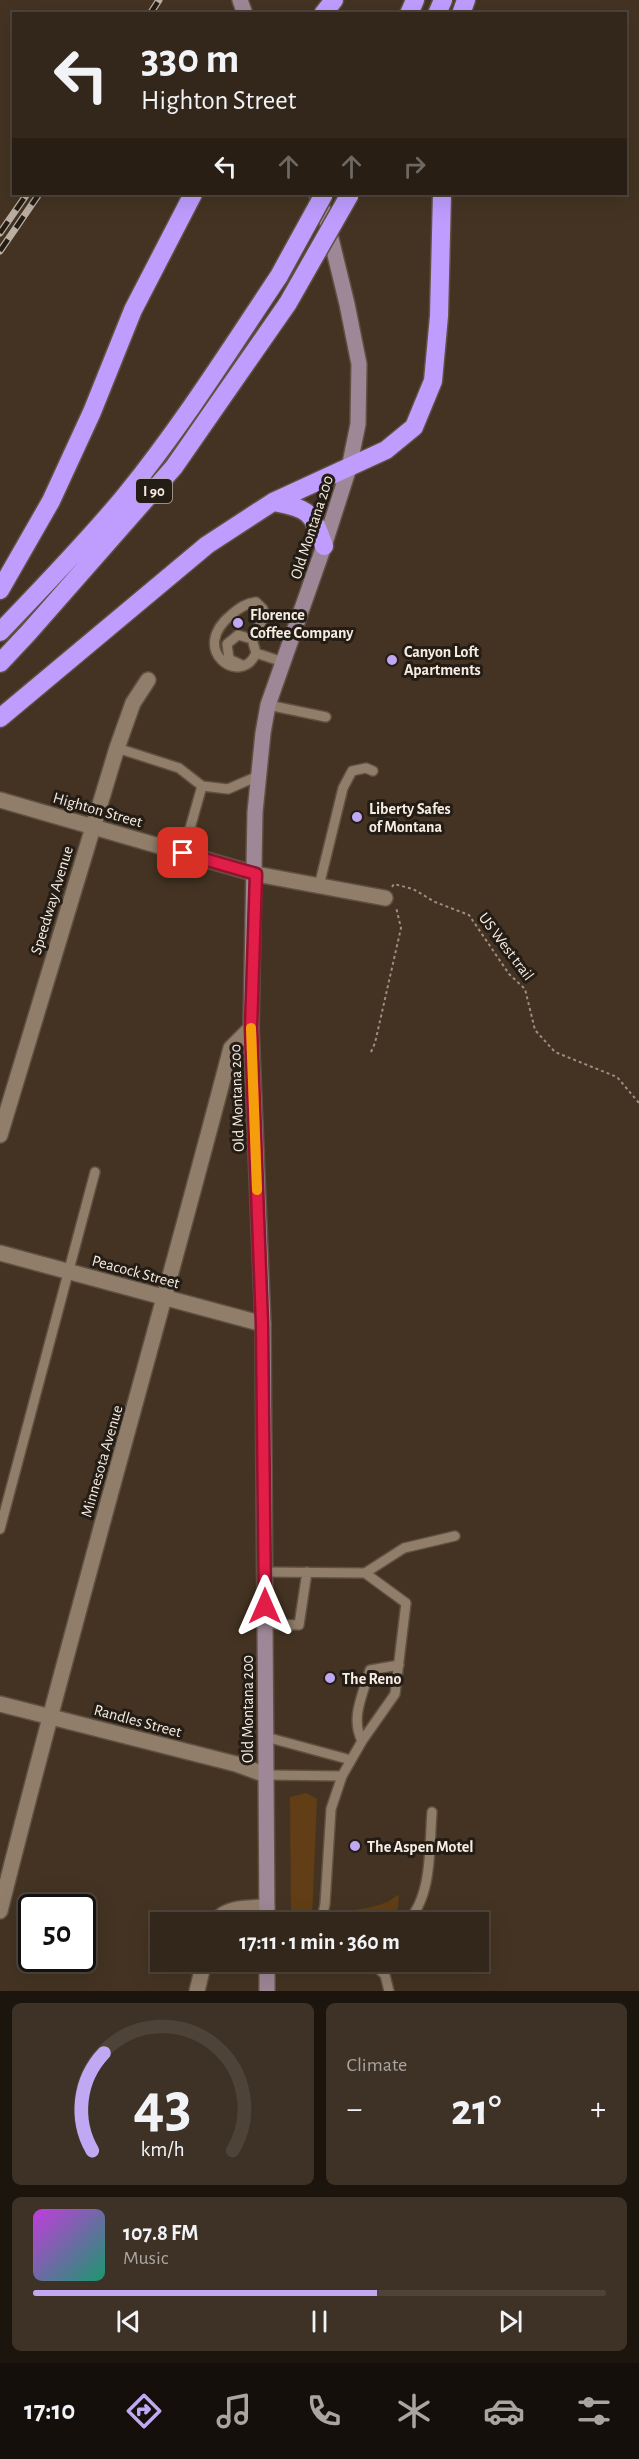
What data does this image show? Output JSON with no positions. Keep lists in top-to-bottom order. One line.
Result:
{"streets":{"highway":["I 90"],"main road":["Old Montana 200"],"street":["Highton Street","Speedway Avenue","Peacock Street","Minnesota Avenue","Randles Street"],"path":["US West trail"]},"crossings":[["Old Montana 200","Highton Street"],["Old Montana 200","Peacock Street"],["Old Montana 200","Minnesota Avenue"],["Old Montana 200","Randles Street"],["Highton Street","Speedway Avenue"],["Highton Street","US West trail"],["Peacock Street","Minnesota Avenue"],["Minnesota Avenue","Randles Street"]],"places":["Florence Coffee Company","Canyon Loft Apartments","Liberty Safes of Montana","The Reno","The Aspen Motel"],"page":{"turn":["330 m","Highton Street"],"limit":"50","trip":"17:11 · 1 min · 360 m","tile":"Climate","heat":["−","21°","+"],"song":["107.8 FM","Music"],"tabs":"17:10","gauge":["43","km/h"]}}
